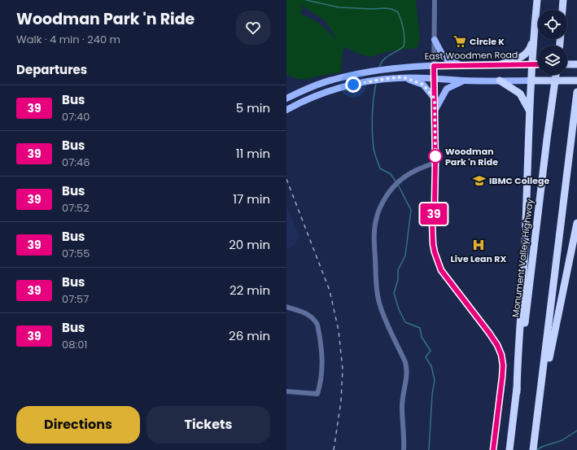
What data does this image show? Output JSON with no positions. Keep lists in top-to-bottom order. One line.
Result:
{"streets":{"highway":["East Woodmen Road","Monument Valley Highway"]},"places":{"supermarket":["Circle K"],"other":["Woodman Park 'n Ride"],"school or university":["IBMC College"],"hospital":["Live Lean RX"]},"lines":["bus line 39"],"page":{"heading":[["Woodman Park 'n Ride","Walk · 4 min · 240 m"],"Departures"],"on_map":"39","list":[{"mark":"39","name":"Bus","note":"07:40","value":"5 min"},{"mark":"39","name":"Bus","note":"07:46","value":"11 min"},{"mark":"39","name":"Bus","note":"07:52","value":"17 min"},{"mark":"39","name":"Bus","note":"07:55","value":"20 min"},{"mark":"39","name":"Bus","note":"07:57","value":"22 min"},{"mark":"39","name":"Bus","note":"08:01","value":"26 min"}],"buttons":["Directions","Tickets"]}}
